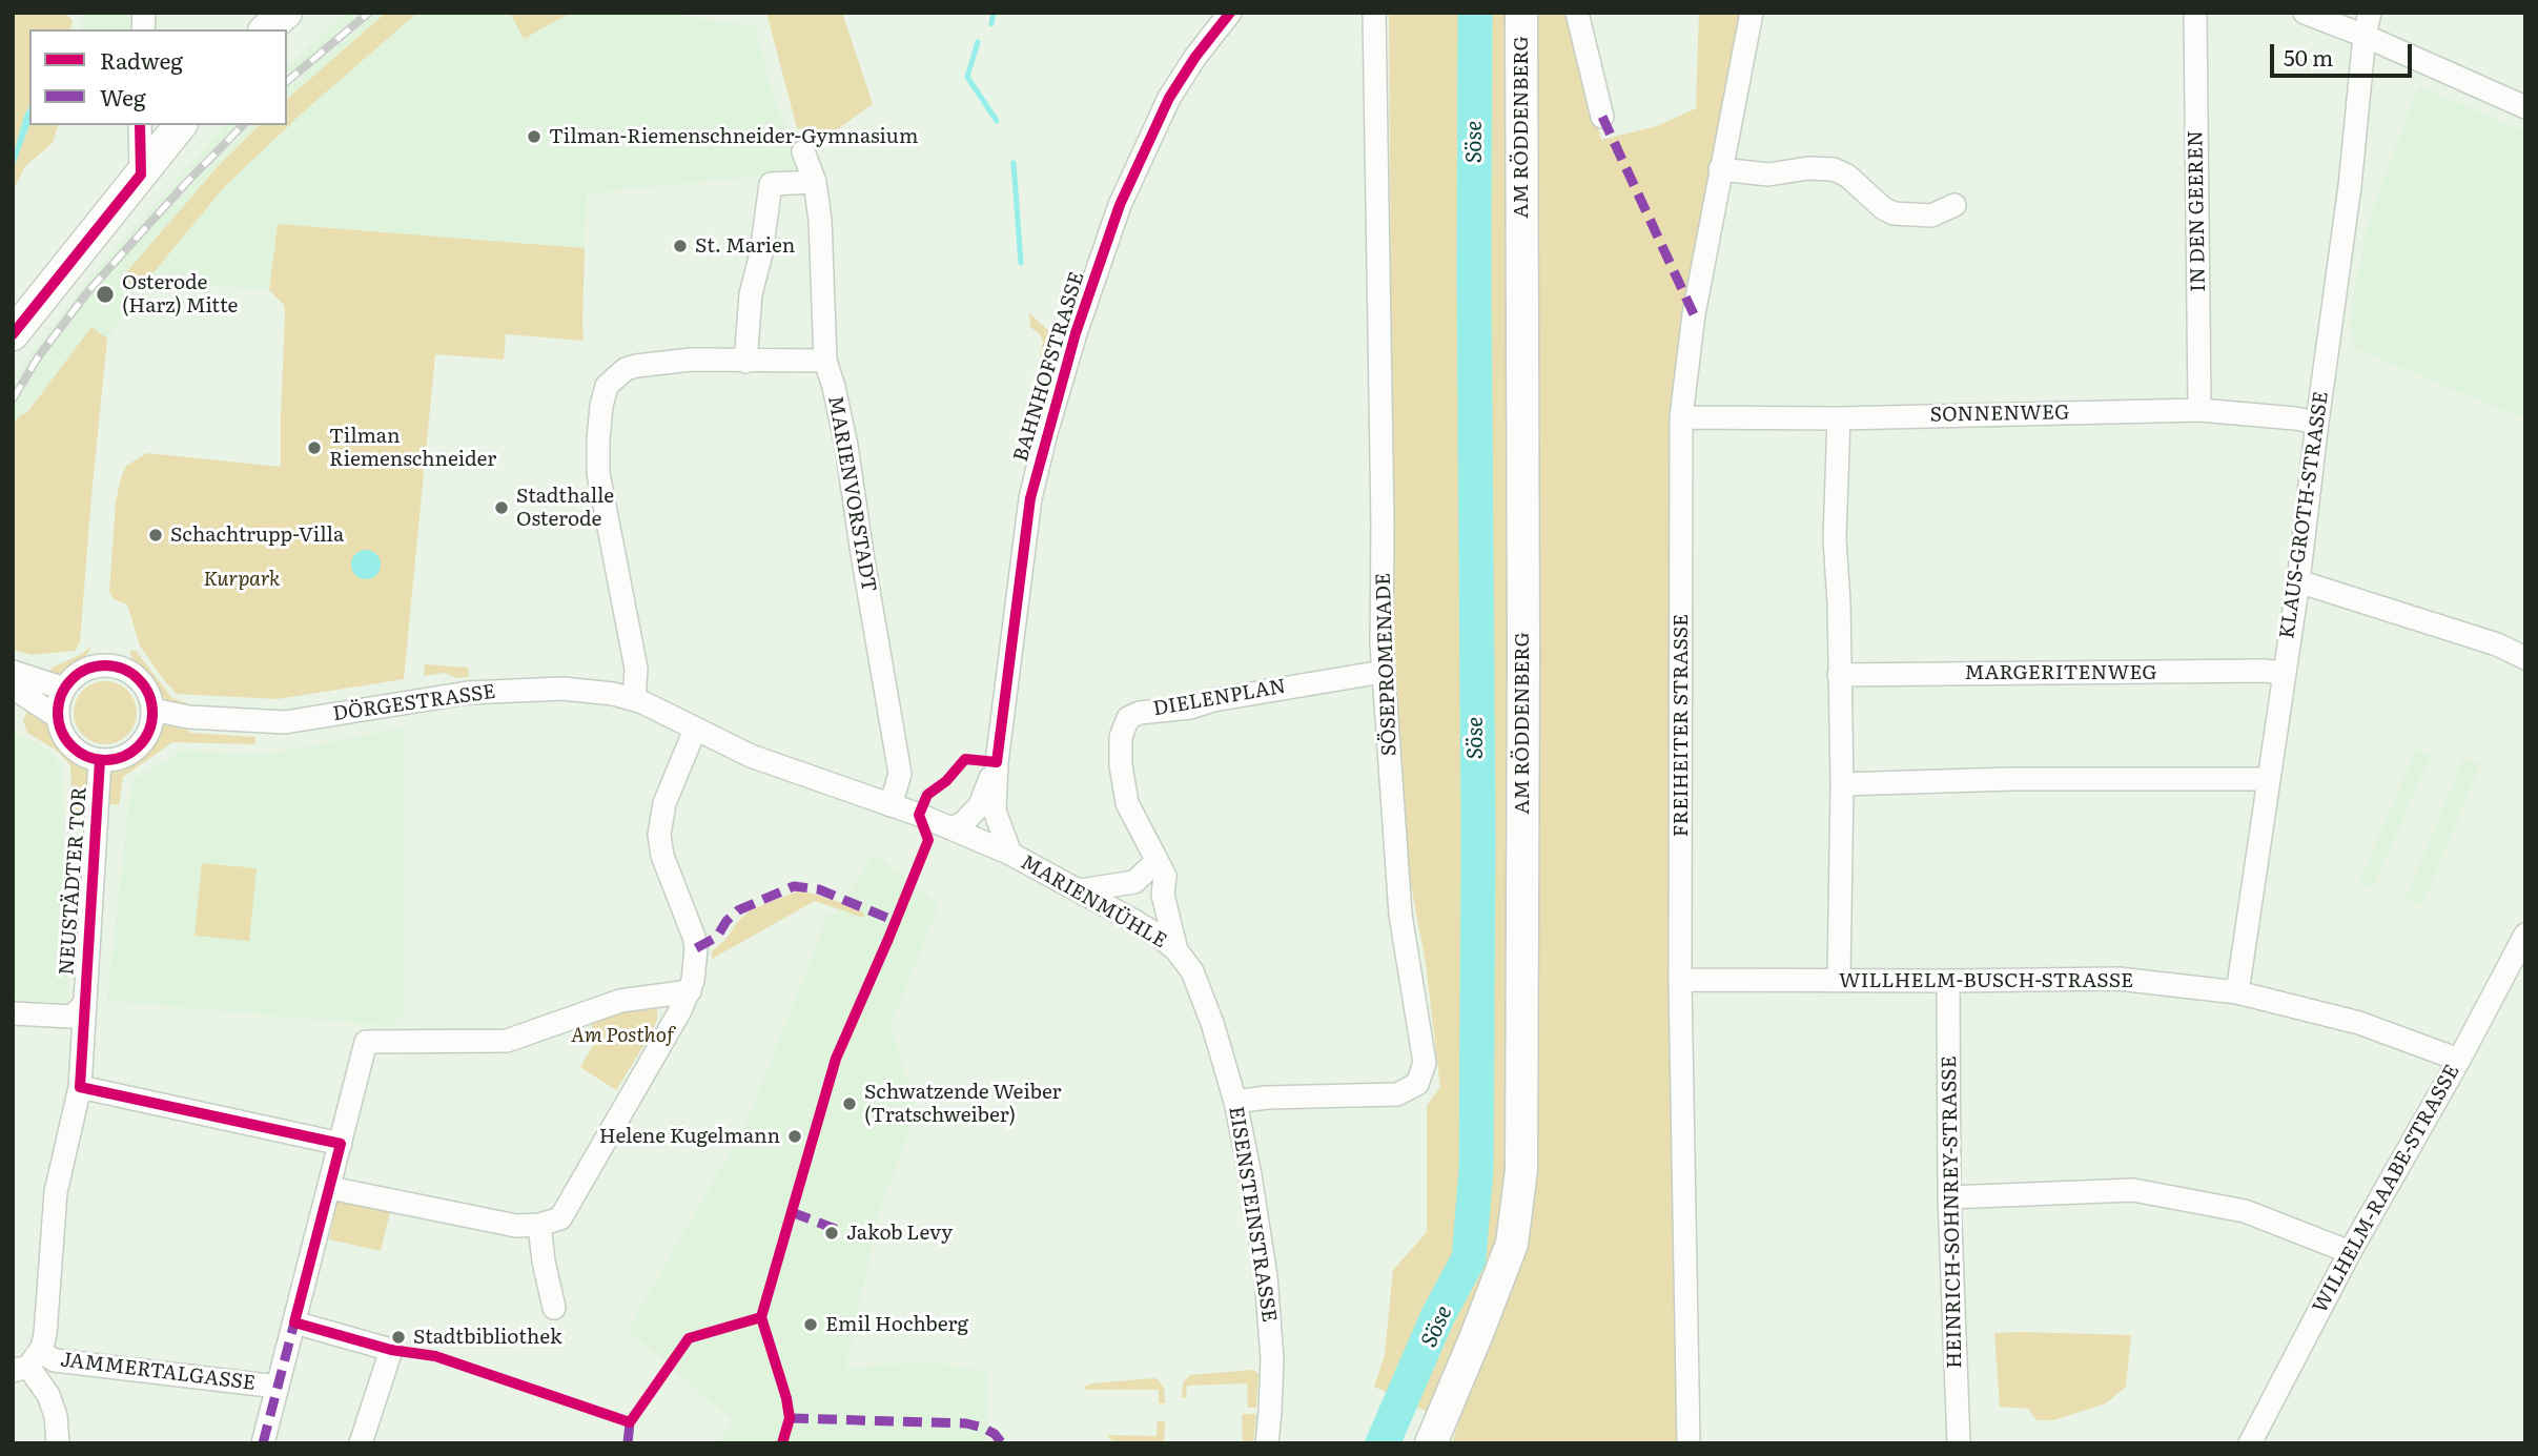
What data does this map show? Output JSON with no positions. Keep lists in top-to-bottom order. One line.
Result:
{"streets":{"main road":["AM RÖDDENBERG"],"street":["IN DEN GEEREN","BAHNHOFSTRASSE","SONNENWEG","MARIENVORSTADT","KLAUS-GROTH-STRASSE","SÖSEPROMENADE","MARGERITENWEG","DIELENPLAN","DÖRGESTRASSE","FREIHEITER STRASSE","NEUSTÄDTER TOR","MARIENMÜHLE","WILLHELM-BUSCH-STRASSE","WILHELM-RAABE-STRASSE","HEINRICH-SOHNREY-STRASSE","EISENSTEINSTRASSE","JAMMERTALGASSE"]},"crossings":[["IN DEN GEEREN","SONNENWEG"],["SONNENWEG","KLAUS-GROTH-STRASSE"],["SONNENWEG","FREIHEITER STRASSE"],["MARIENVORSTADT","DÖRGESTRASSE"],["KLAUS-GROTH-STRASSE","MARGERITENWEG"],["KLAUS-GROTH-STRASSE","WILLHELM-BUSCH-STRASSE"],["SÖSEPROMENADE","DIELENPLAN"],["SÖSEPROMENADE","EISENSTEINSTRASSE"],["DIELENPLAN","EISENSTEINSTRASSE"],["DÖRGESTRASSE","NEUSTÄDTER TOR"],["DÖRGESTRASSE","MARIENMÜHLE"],["FREIHEITER STRASSE","WILLHELM-BUSCH-STRASSE"],["NEUSTÄDTER TOR","JAMMERTALGASSE"],["MARIENMÜHLE","EISENSTEINSTRASSE"],["WILLHELM-BUSCH-STRASSE","WILHELM-RAABE-STRASSE"],["WILLHELM-BUSCH-STRASSE","HEINRICH-SOHNREY-STRASSE"]],"water":["Söse"],"parks":["Kurpark","Am Posthof"],"places":["Tilman-Riemenschneider-Gymnasium","St. Marien","Osterode (Harz) Mitte","Tilman Riemenschneider","Stadthalle Osterode","Schachtrupp-Villa","Schwatzende Weiber (Tratschweiber)","Helene Kugelmann","Jakob Levy","Emil Hochberg","Stadtbibliothek"],"legend":["Radweg","Weg"],"scale_bar":"50 m"}
